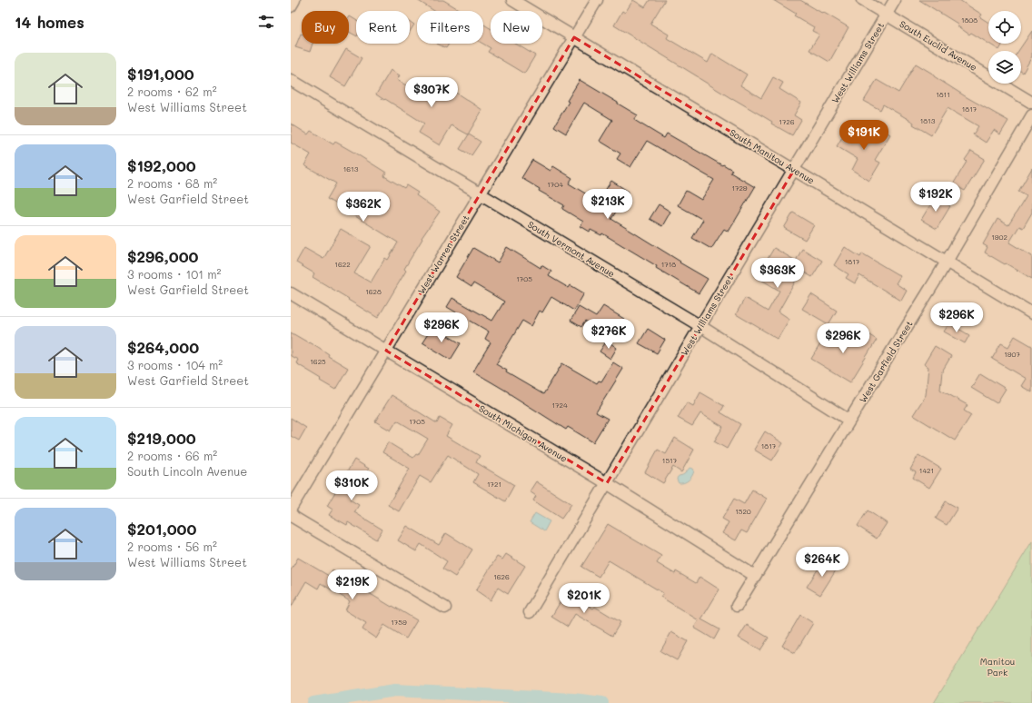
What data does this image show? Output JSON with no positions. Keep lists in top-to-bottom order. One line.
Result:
{"streets":{"street":["South Euclid Avenue","West Williams Street","South Manitou Avenue","South Vermont Avenue","West Warren Street","West Garfield Street","South Michigan Avenue"]},"crossings":[["South Euclid Avenue","West Williams Street"],["West Williams Street","South Manitou Avenue"],["West Williams Street","South Vermont Avenue"],["West Williams Street","South Michigan Avenue"],["South Manitou Avenue","West Warren Street"],["South Manitou Avenue","West Garfield Street"],["South Vermont Avenue","West Warren Street"],["South Vermont Avenue","West Garfield Street"],["West Warren Street","South Michigan Avenue"],["West Garfield Street","South Michigan Avenue"]],"parks":["Manitou Park"],"house_numbers":["1808","1811","1817","1813","1726","1613","1704","1729","1902","1817","1622","1718","1705","1628","1907","1625","1724","1705","1817","1517","1421","1721","1520","1626","1759"],"page":{"heading":"14 homes","chip":["Buy","Rent","Filters","New"],"list":[{"name":"$191,000","note":"2 rooms · 62 m² · West Williams Street"},{"name":"$192,000","note":"2 rooms · 68 m² · West Garfield Street"},{"name":"$296,000","note":"3 rooms · 101 m² · West Garfield Street"},{"name":"$264,000","note":"3 rooms · 104 m² · West Garfield Street"},{"name":"$219,000","note":"2 rooms · 66 m² · South Lincoln Avenue"},{"name":"$201,000","note":"2 rooms · 56 m² · West Williams Street"}],"price":["$307K","$191K","$192K","$213K","$362K","$363K","$296K","$296K","$276K","$296K","$310K","$264K","$219K","$201K"]}}
